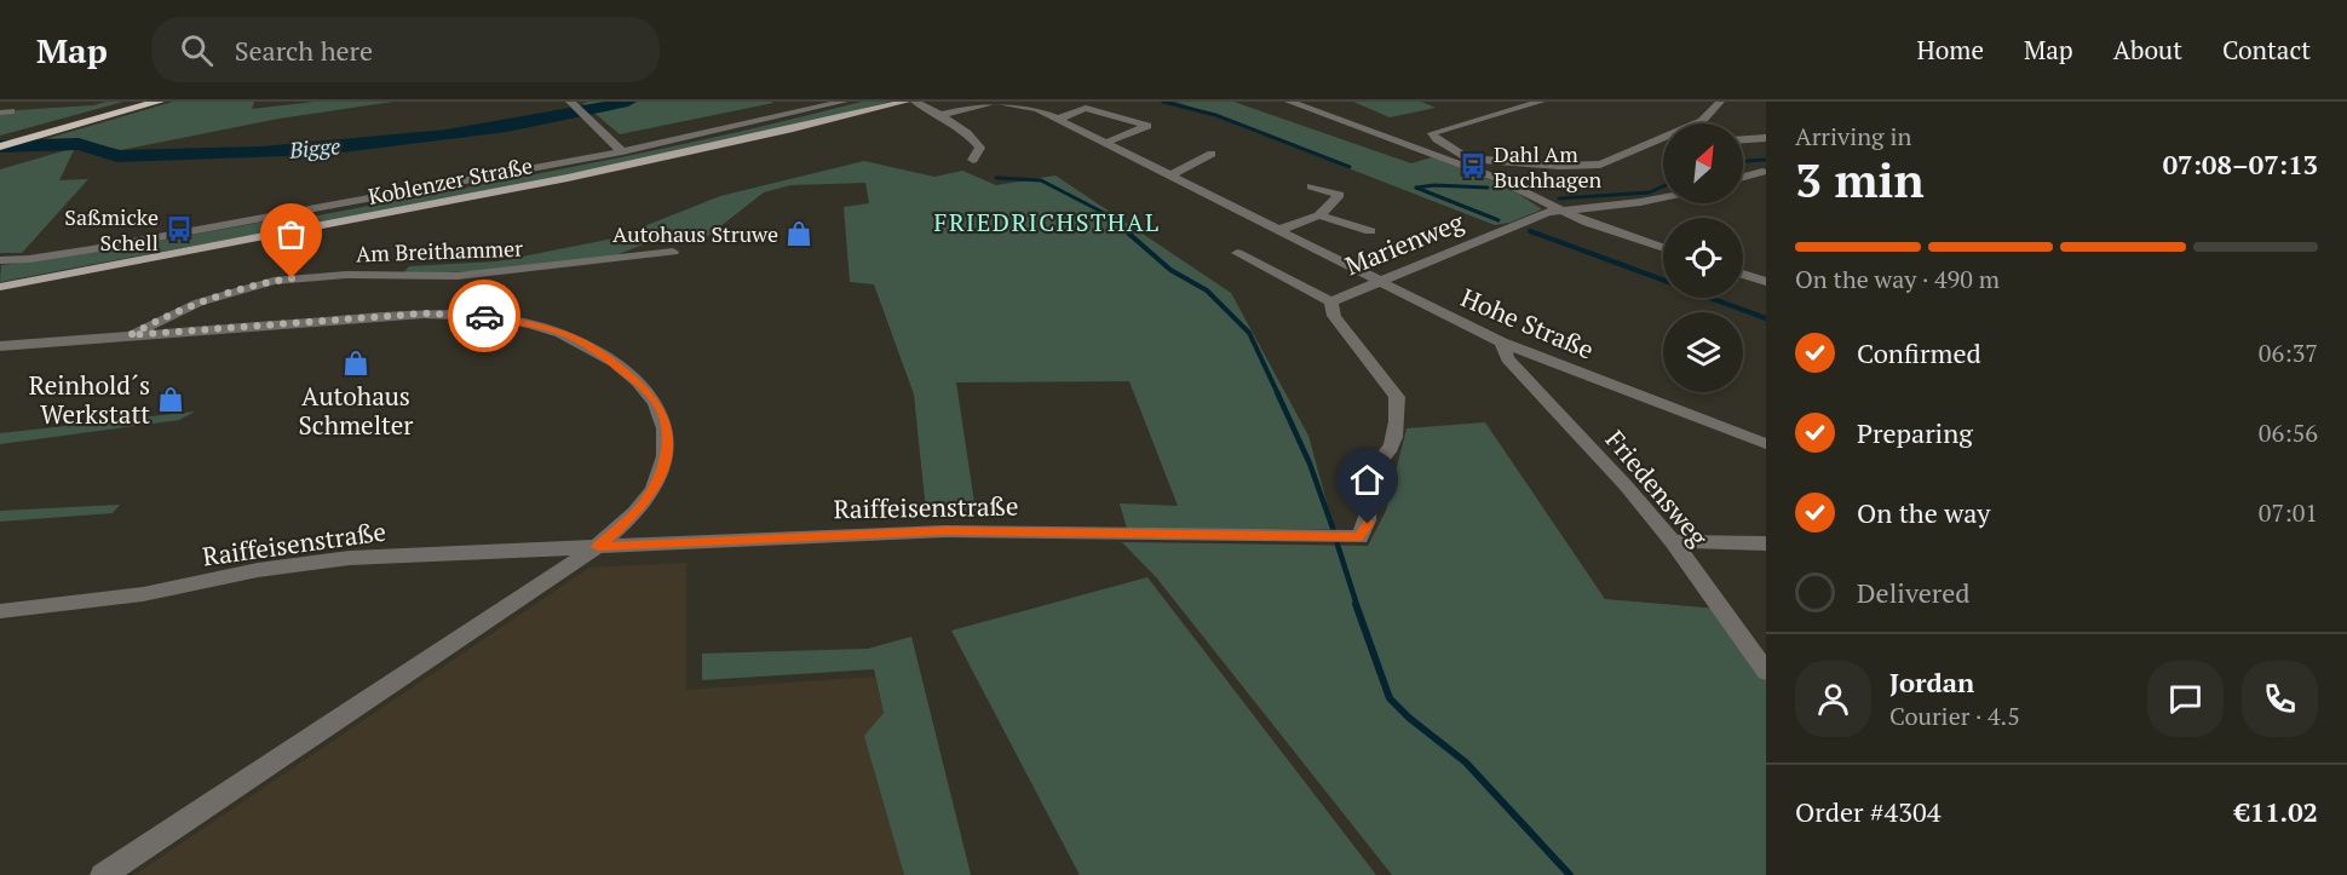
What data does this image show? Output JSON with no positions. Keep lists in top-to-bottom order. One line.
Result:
{"streets":{"main road":["Koblenzer Straße"],"street":["Marienweg","Am Breithammer","Hohe Straße","Friedensweg","Raiffeisenstraße"]},"crossings":[["Marienweg","Hohe Straße"],["Marienweg","Raiffeisenstraße"],["Hohe Straße","Friedensweg"]],"districts":["FRIEDRICHSTHAL"],"water":["Bigge"],"places":{"bus stop":["Dahl Am Buchhagen","Saßmicke Schell"],"shop":["Autohaus Struwe","Autohaus Schmelter","Reinhold´s Werkstatt"]},"north":"top right","page":{"header":"Map","search":"Search here","nav":["Home","Map","About","Contact"],"heading":["3 min","Arriving in","07:08–07:13"],"panel":["Jordan","Courier · 4.5","Order #4304","€11.02"],"bar":"On the way · 490 m","list":[["Confirmed","06:37"],["Preparing","06:56"],["On the way","07:01"],"Delivered"]}}
